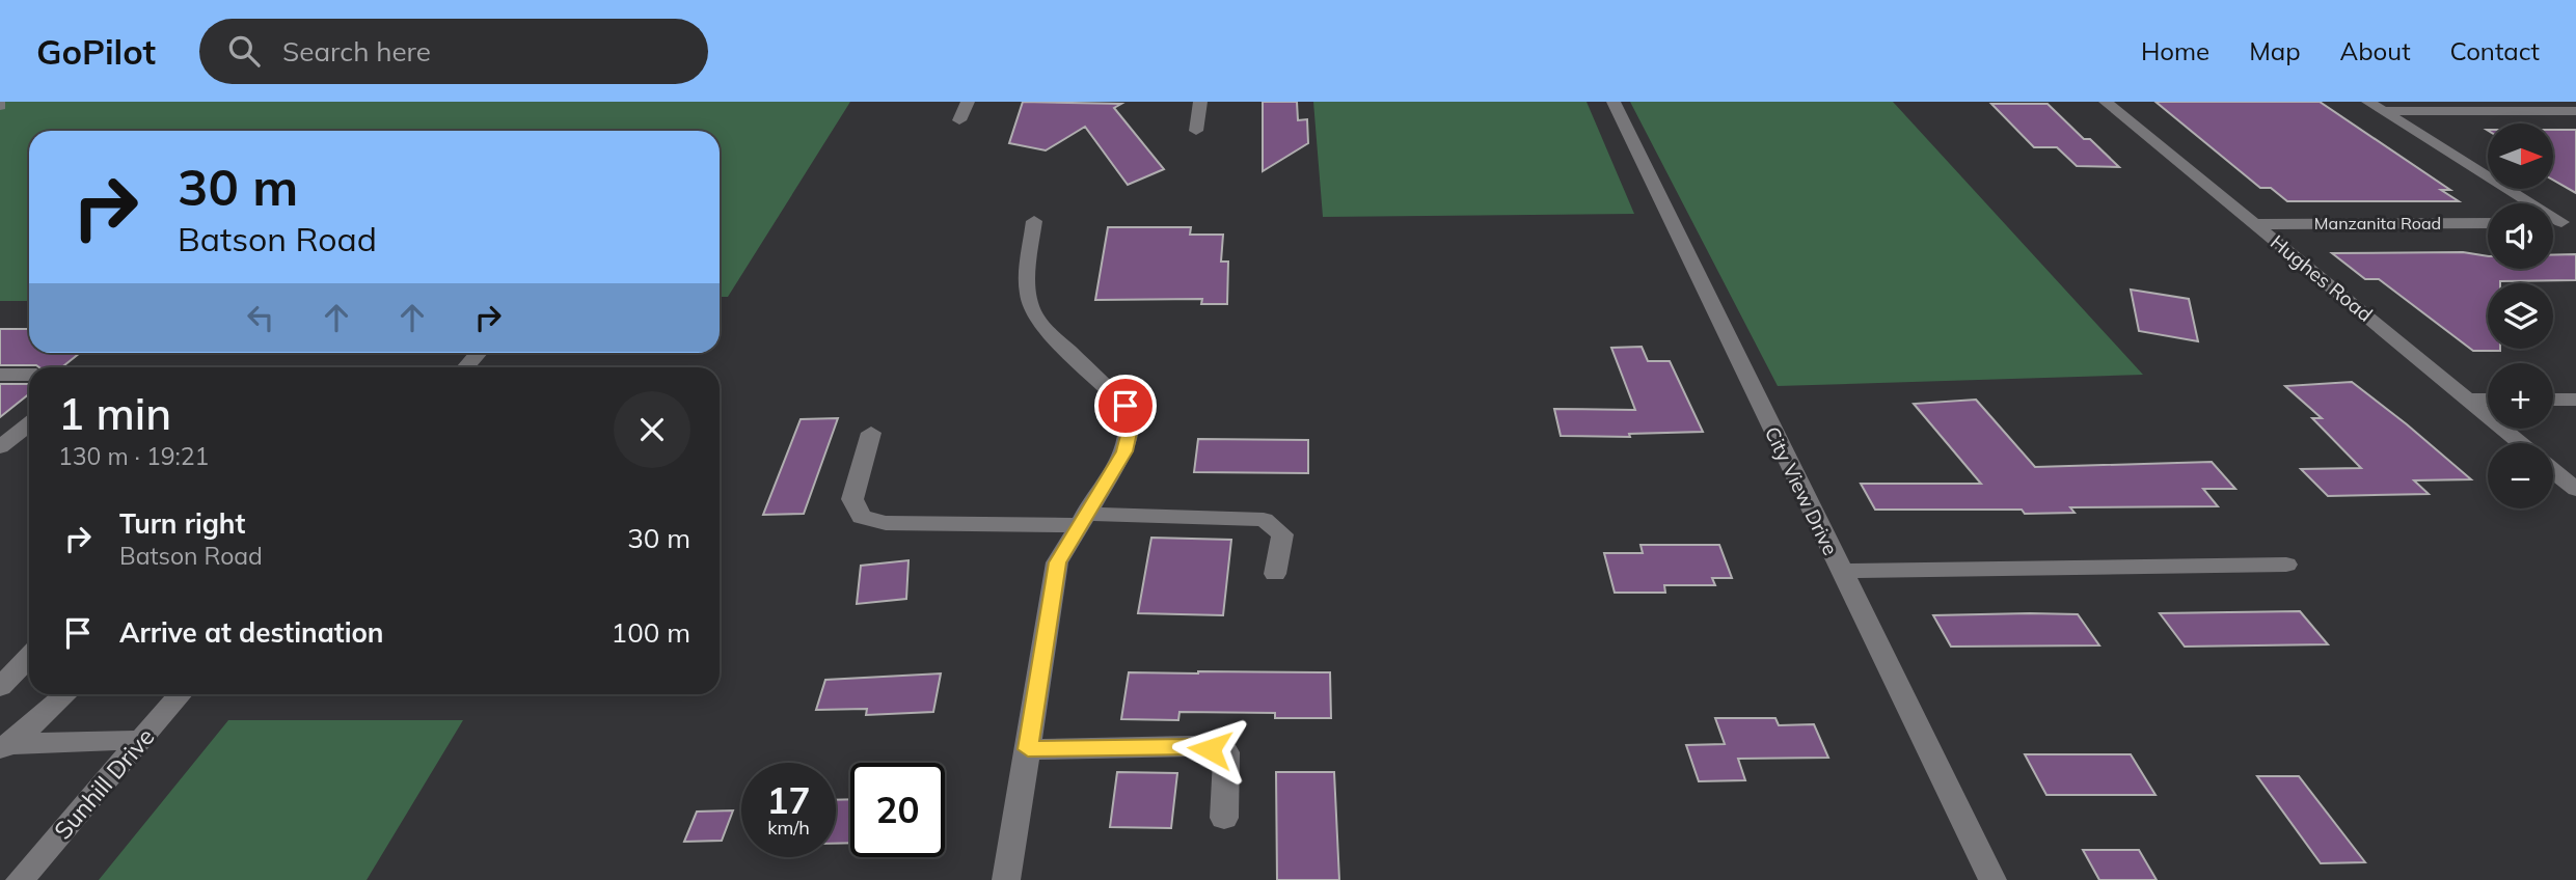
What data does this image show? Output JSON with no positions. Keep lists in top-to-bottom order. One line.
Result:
{"streets":{"street":["Manzanita Road","Hughes Road","City View Drive","Sunhill Drive"]},"crossings":[["Manzanita Road","Hughes Road"]],"north":"right","page":{"header":"GoPilot","search":"Search here","nav":["Home","Map","About","Contact"],"map_buttons":["+","−"],"turn":["30 m","Batson Road"],"heading":["1 min","130 m · 19:21"],"list":[{"name":"Turn right","note":"Batson Road","value":"30 m"},{"name":"Arrive at destination","value":"100 m"}],"speed":"17 km/h","limit":"20"}}
